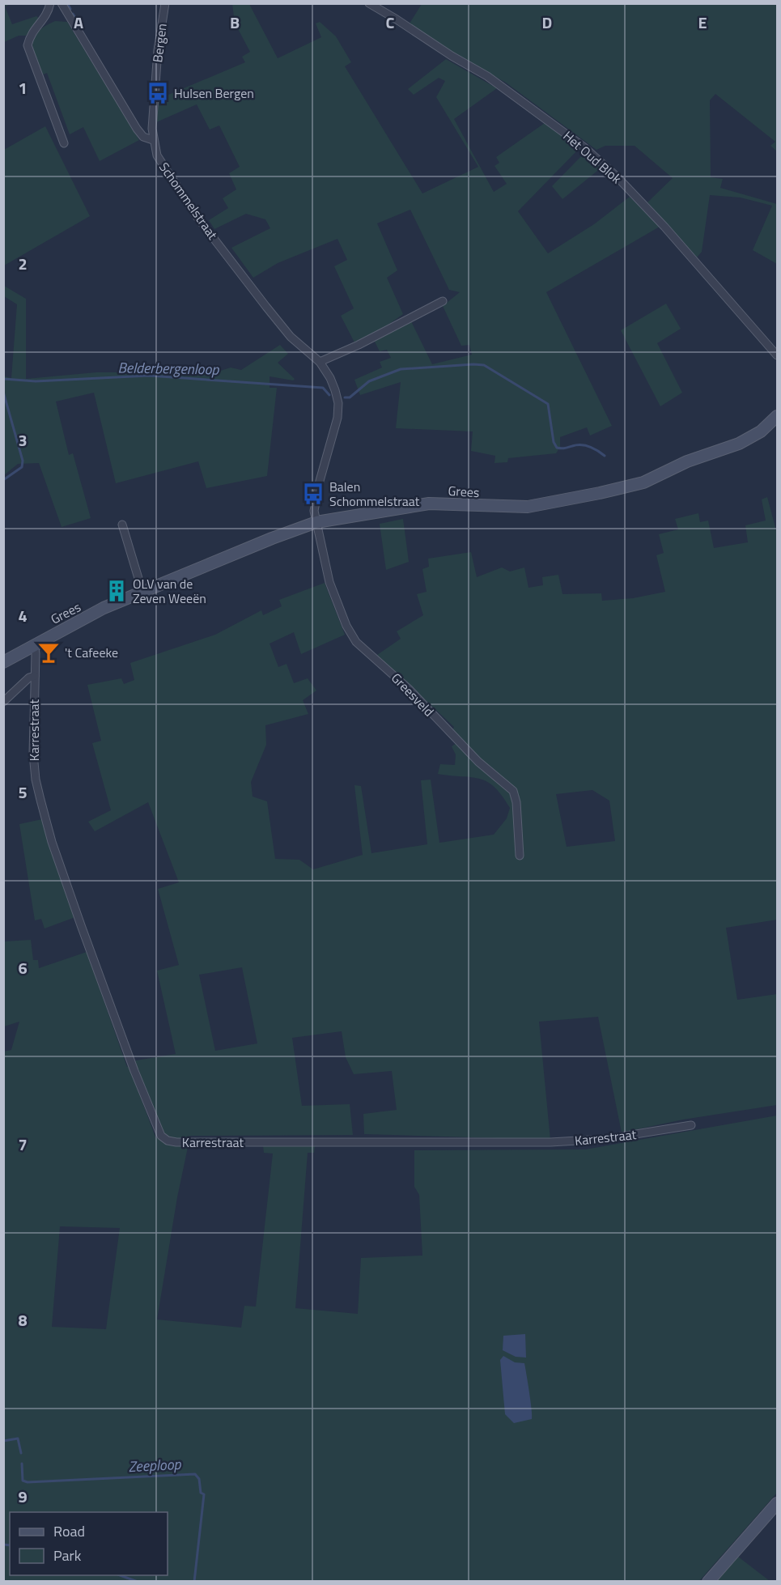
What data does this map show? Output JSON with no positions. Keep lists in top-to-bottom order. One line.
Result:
{"streets":{"street":["Bergen","Het Oud Blok","Schommelstraat","Grees","Greesveld","Karrestraat"]},"crossings":[["Bergen","Schommelstraat"],["Schommelstraat","Grees"],["Schommelstraat","Greesveld"],["Grees","Greesveld"],["Grees","Karrestraat"]],"water":["Belderbergenloop","Zeeploop"],"places":{"bus stop":["Hulsen Bergen","Balen Schommelstraat"],"building":["OLV van de Zeven Weeën"],"bar":["'t Cafeeke"]},"legend":["Road","Park"],"grid":{"columns":["A","B","C","D","E"],"rows":["1","2","3","4","5","6","7","8","9"]}}
